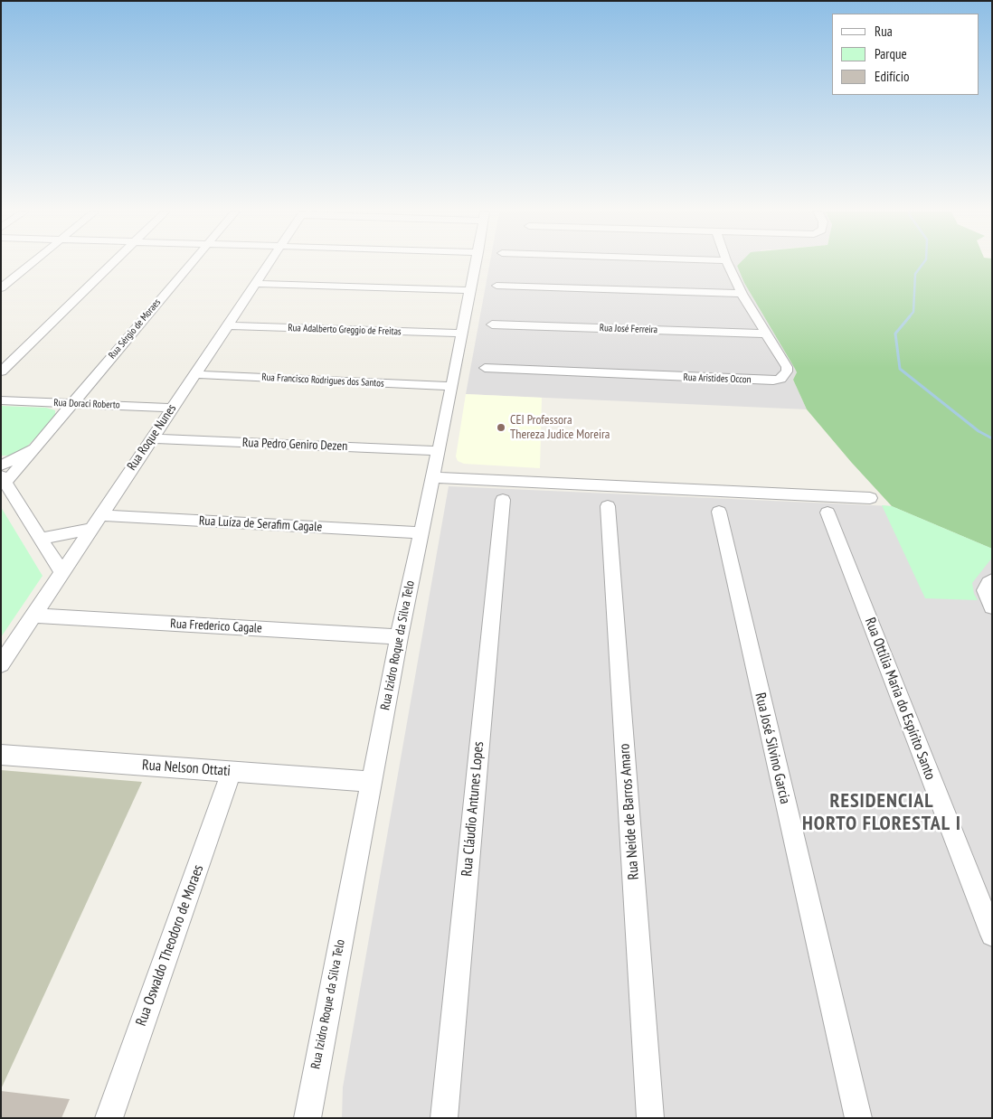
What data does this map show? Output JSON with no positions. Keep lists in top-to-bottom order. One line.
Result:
{"streets":{"street":["Rua Sérgio de Moraes","Rua José Ferreira","Rua Adalberto Greggio de Freitas","Rua Aristides Occon","Rua Francisco Rodrigues dos Santos","Rua Doraci Roberto","Rua Roque Nunes","Rua Pedro Geniro Dezen","Rua Luíza de Serafim Cagale","Rua Frederico Cagale","Rua Izidro Roque da Silva Telo","Rua Ottília Maria do Espírito Santo","Rua José Silvino Garcia","Rua Nelson Ottati","Rua Cláudio Antunes Lopes","Rua Neide de Barros Amaro","Rua Oswaldo Theodoro de Moraes"]},"crossings":[["Rua Sérgio de Moraes","Rua Doraci Roberto"],["Rua José Ferreira","Rua Aristides Occon"],["Rua Adalberto Greggio de Freitas","Rua Roque Nunes"],["Rua Adalberto Greggio de Freitas","Rua Izidro Roque da Silva Telo"],["Rua Francisco Rodrigues dos Santos","Rua Roque Nunes"],["Rua Francisco Rodrigues dos Santos","Rua Izidro Roque da Silva Telo"],["Rua Doraci Roberto","Rua Roque Nunes"],["Rua Roque Nunes","Rua Pedro Geniro Dezen"],["Rua Roque Nunes","Rua Luíza de Serafim Cagale"],["Rua Roque Nunes","Rua Frederico Cagale"],["Rua Pedro Geniro Dezen","Rua Izidro Roque da Silva Telo"],["Rua Luíza de Serafim Cagale","Rua Izidro Roque da Silva Telo"],["Rua Frederico Cagale","Rua Izidro Roque da Silva Telo"],["Rua Izidro Roque da Silva Telo","Rua Nelson Ottati"],["Rua Nelson Ottati","Rua Oswaldo Theodoro de Moraes"]],"districts":["RESIDENCIAL HORTO FLORESTAL I"],"places":["CEI Professora Thereza Judice Moreira"],"legend":["Rua","Parque","Edifício"]}
